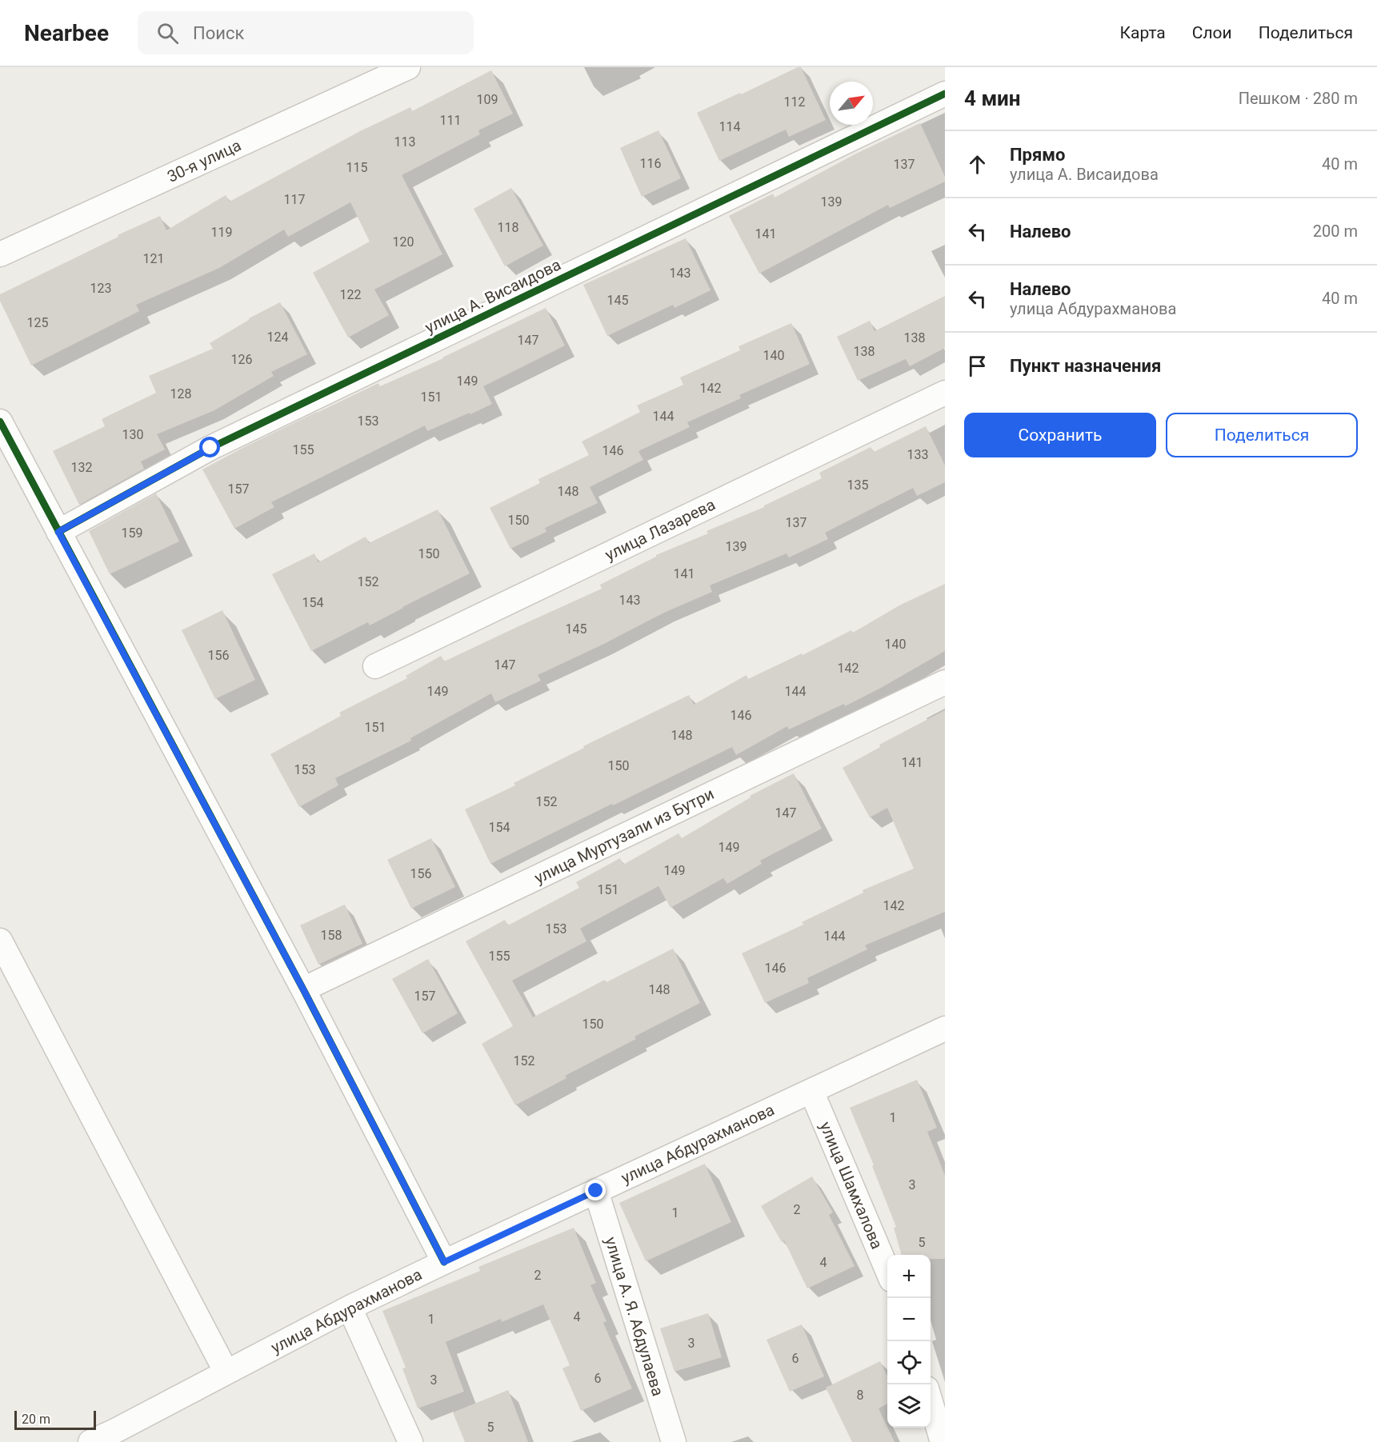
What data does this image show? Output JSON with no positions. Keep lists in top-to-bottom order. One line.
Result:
{"streets":{"street":["30-я улица","улица А. Висаидова","улица Лазарева","улица Муртузали из Бутри","улица Абдурахманова","улица Шамхалова","улица А. Я. Абдулаева"]},"crossings":[["улица Абдурахманова","улица Шамхалова"],["улица Абдурахманова","улица А. Я. Абдулаева"]],"house_numbers":["109","112","111","114","113","116","137","115","117","139","118","119","141","120","121","143","123","122","145","125","124","138","147","138","140","126","149","142","128","151","144","153","130","155","146","133","132","135","157","148","150","137","159","139","150","141","152","143","154","145","140","156","147","142","149","144","146","151","148","141","150","153","152","147","154","149","149","156","151","142","153","158","144","155","146","148","157","150","152","1","3","2","1","5","4","2","4","1","3","6","6","3","8","5"],"scale_bar":"20 m","north":"top right","page":{"header":"Nearbee","search":"Поиск","nav":["Карта","Слои","Поделиться"],"heading":["4 мин","Пешком · 280 m"],"list":[["Прямо","улица А. Висаидова","40 m"],["Налево","200 m"],["Налево","улица Абдурахманова","40 m"],"Пункт назначения"],"buttons":["Сохранить","Поделиться"],"map_buttons":["+","−"],"scale":"20 m"}}
